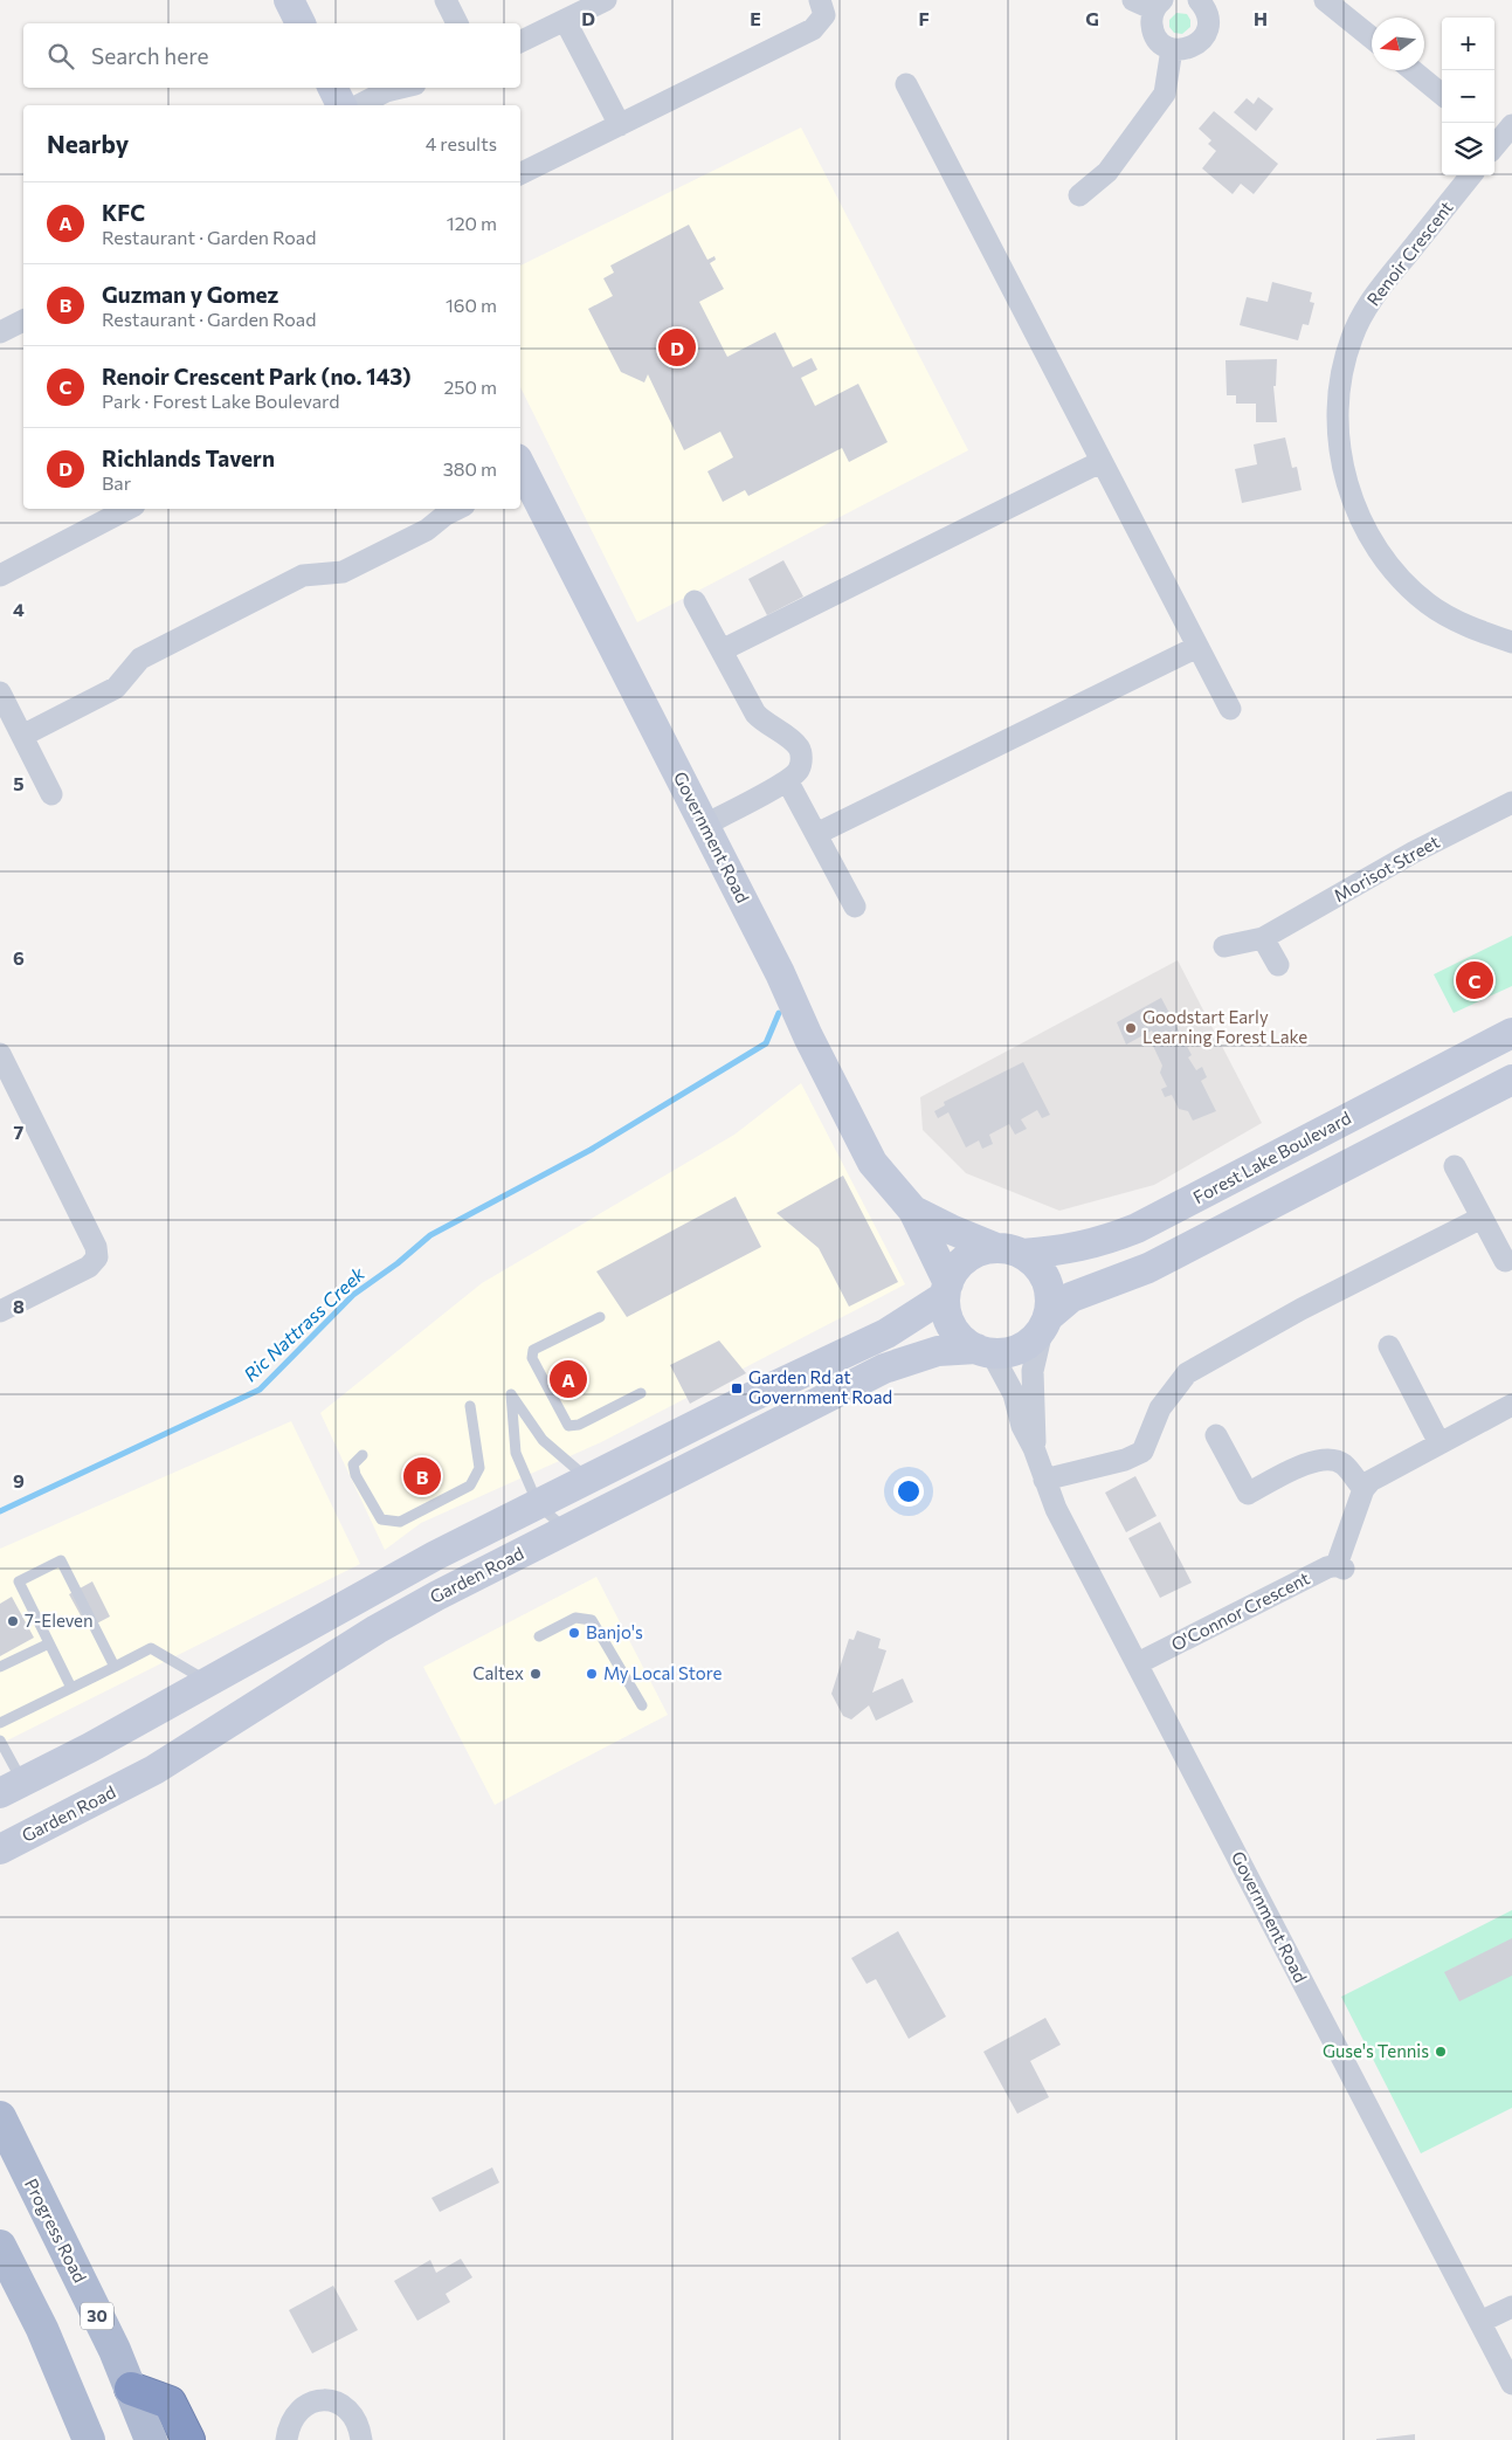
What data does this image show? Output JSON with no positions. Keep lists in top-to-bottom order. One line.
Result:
{"streets":{"main road":["Government Road","Forest Lake Boulevard","Garden Road","Progress Road","30"],"street":["Renoir Crescent","Morisot Street","O'Connor Crescent"]},"crossings":[["Government Road","Forest Lake Boulevard"],["Government Road","Garden Road"],["Government Road","O'Connor Crescent"],["Forest Lake Boulevard","Garden Road"]],"water":["Ric Nattrass Creek"],"places":{"other":["Goodstart Early Learning Forest Lake","7-Eleven","Banjo's","Caltex","My Local Store","Guse's Tennis"],"transit":["Garden Rd at Government Road"]},"north":"left","page":{"map_buttons":["+","−"],"search":"Search here","heading":["Nearby","4 results"],"list":[{"mark":"A","name":"KFC","note":"Restaurant · Garden Road","value":"120 m"},{"mark":"B","name":"Guzman y Gomez","note":"Restaurant · Garden Road","value":"160 m"},{"mark":"C","name":"Renoir Crescent Park (no. 143)","note":"Park · Forest Lake Boulevard","value":"250 m"},{"mark":"D","name":"Richlands Tavern","note":"Bar","value":"380 m"}],"pins":["D","C","A","B"]},"grid":{"columns":["D","E","F","G","H"],"rows":["4","5","6","7","8","9"]}}
